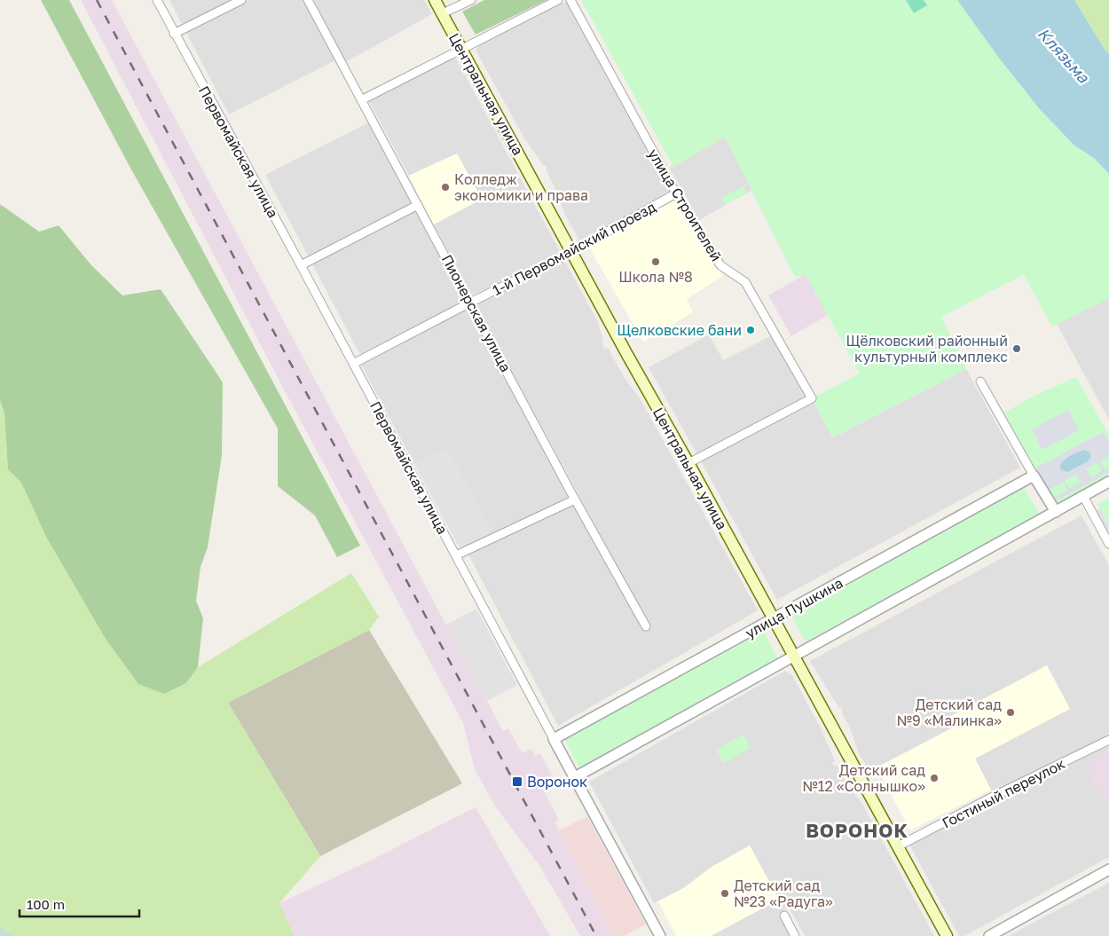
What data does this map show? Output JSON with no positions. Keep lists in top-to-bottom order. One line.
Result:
{"streets":{"main road":["Центральная улица"],"street":["Первомайская улица","улица Строителей","1-й Первомайский проезд","Пионерская улица","улица Пушкина","Гостиный переулок"]},"crossings":[["Центральная улица","улица Строителей"],["Центральная улица","1-й Первомайский проезд"],["Центральная улица","улица Пушкина"],["Центральная улица","Гостиный переулок"],["Первомайская улица","1-й Первомайский проезд"],["Первомайская улица","улица Пушкина"],["улица Строителей","1-й Первомайский проезд"],["1-й Первомайский проезд","Пионерская улица"]],"districts":["ВОРОНОК"],"water":["Клязьма"],"places":{"other":["Колледж экономики и права","Школа №8","Щелковские бани","Щёлковский районный культурный комплекс","Детский сад №9 «Малинка»","Детский сад №12 «Солнышко»","Детский сад №23 «Радуга»"],"transit":["Воронок"]},"scale_bar":"100 m"}
